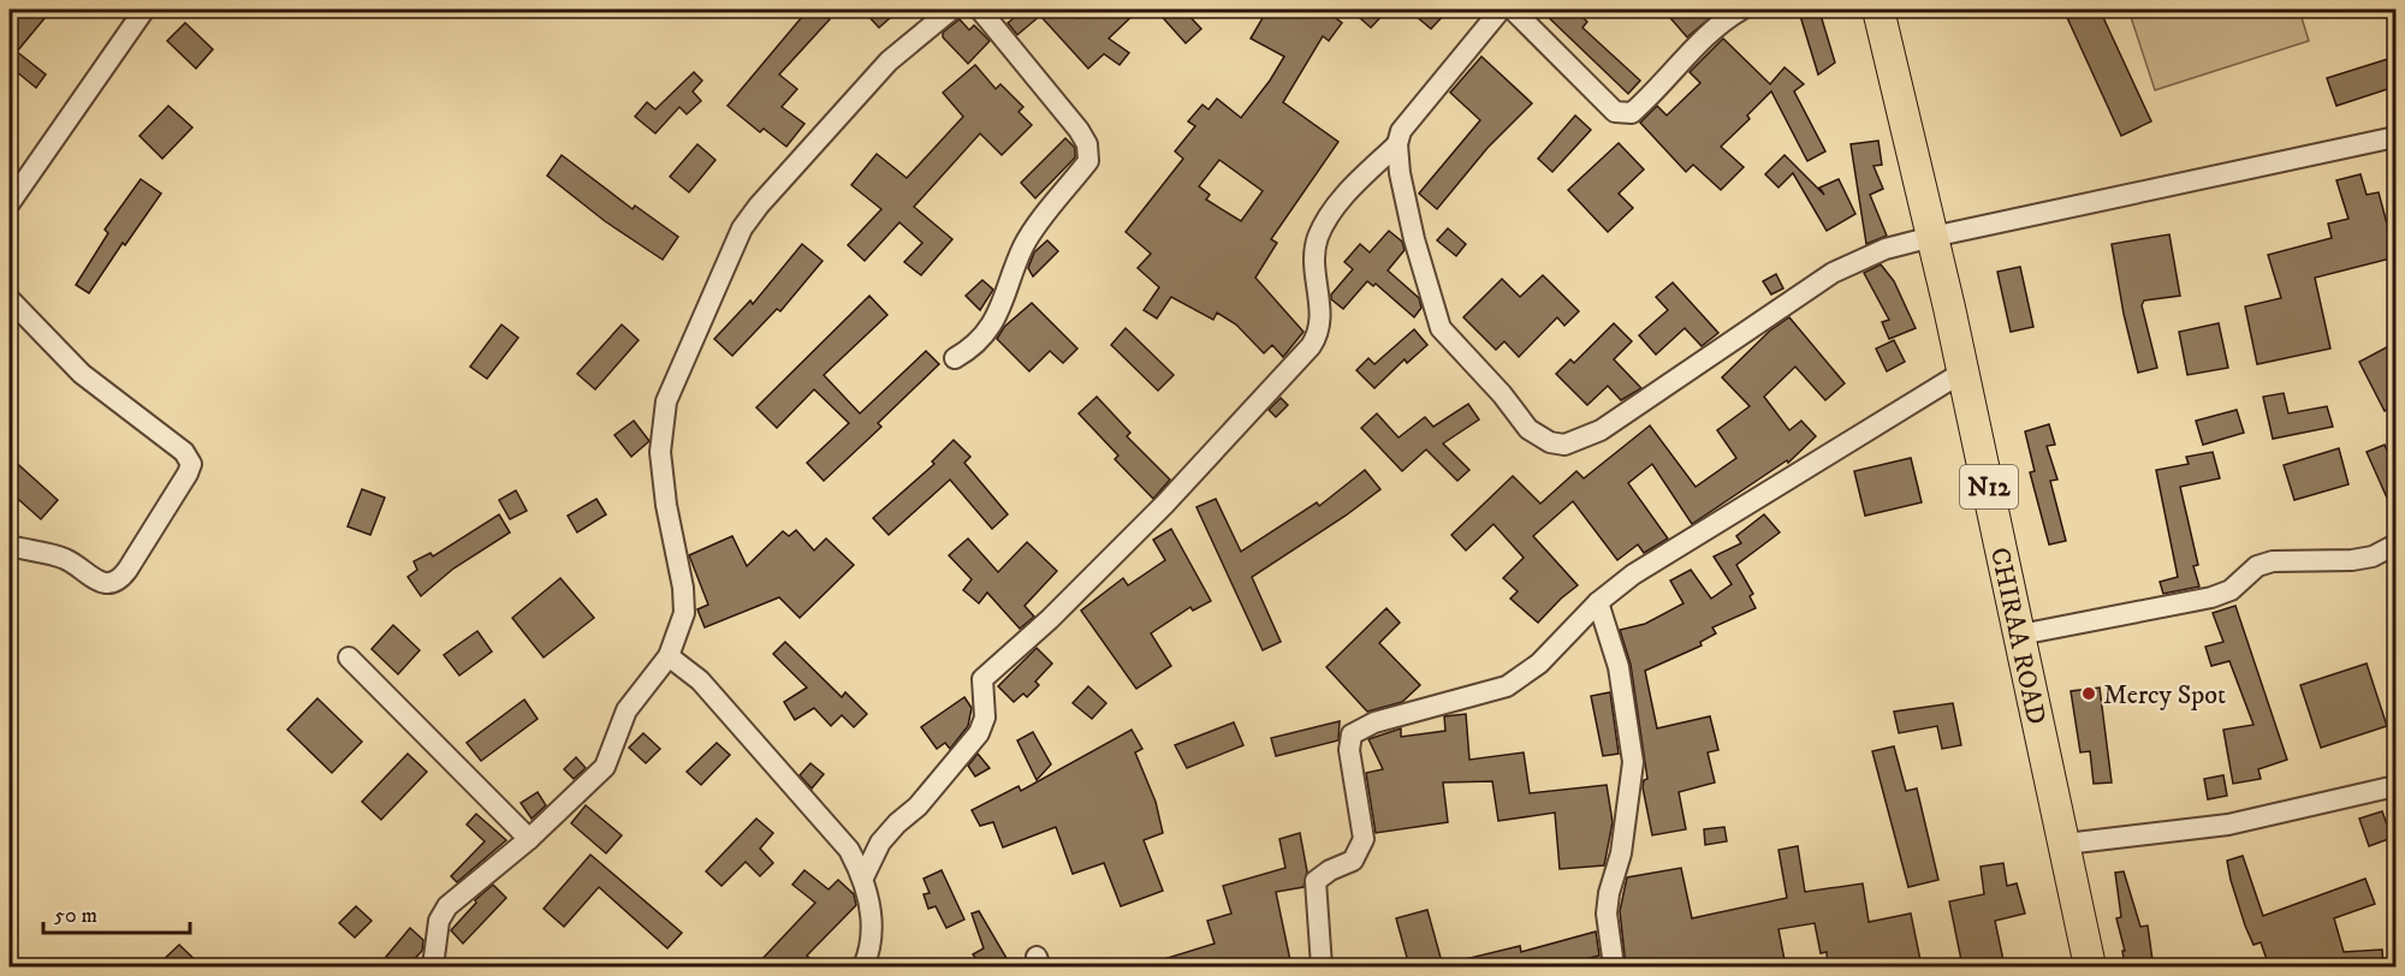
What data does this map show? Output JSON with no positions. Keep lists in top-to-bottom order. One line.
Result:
{"streets":{"highway":["N12","CHIRAA ROAD"]},"places":["Mercy Spot"],"scale_bar":"50 m"}
